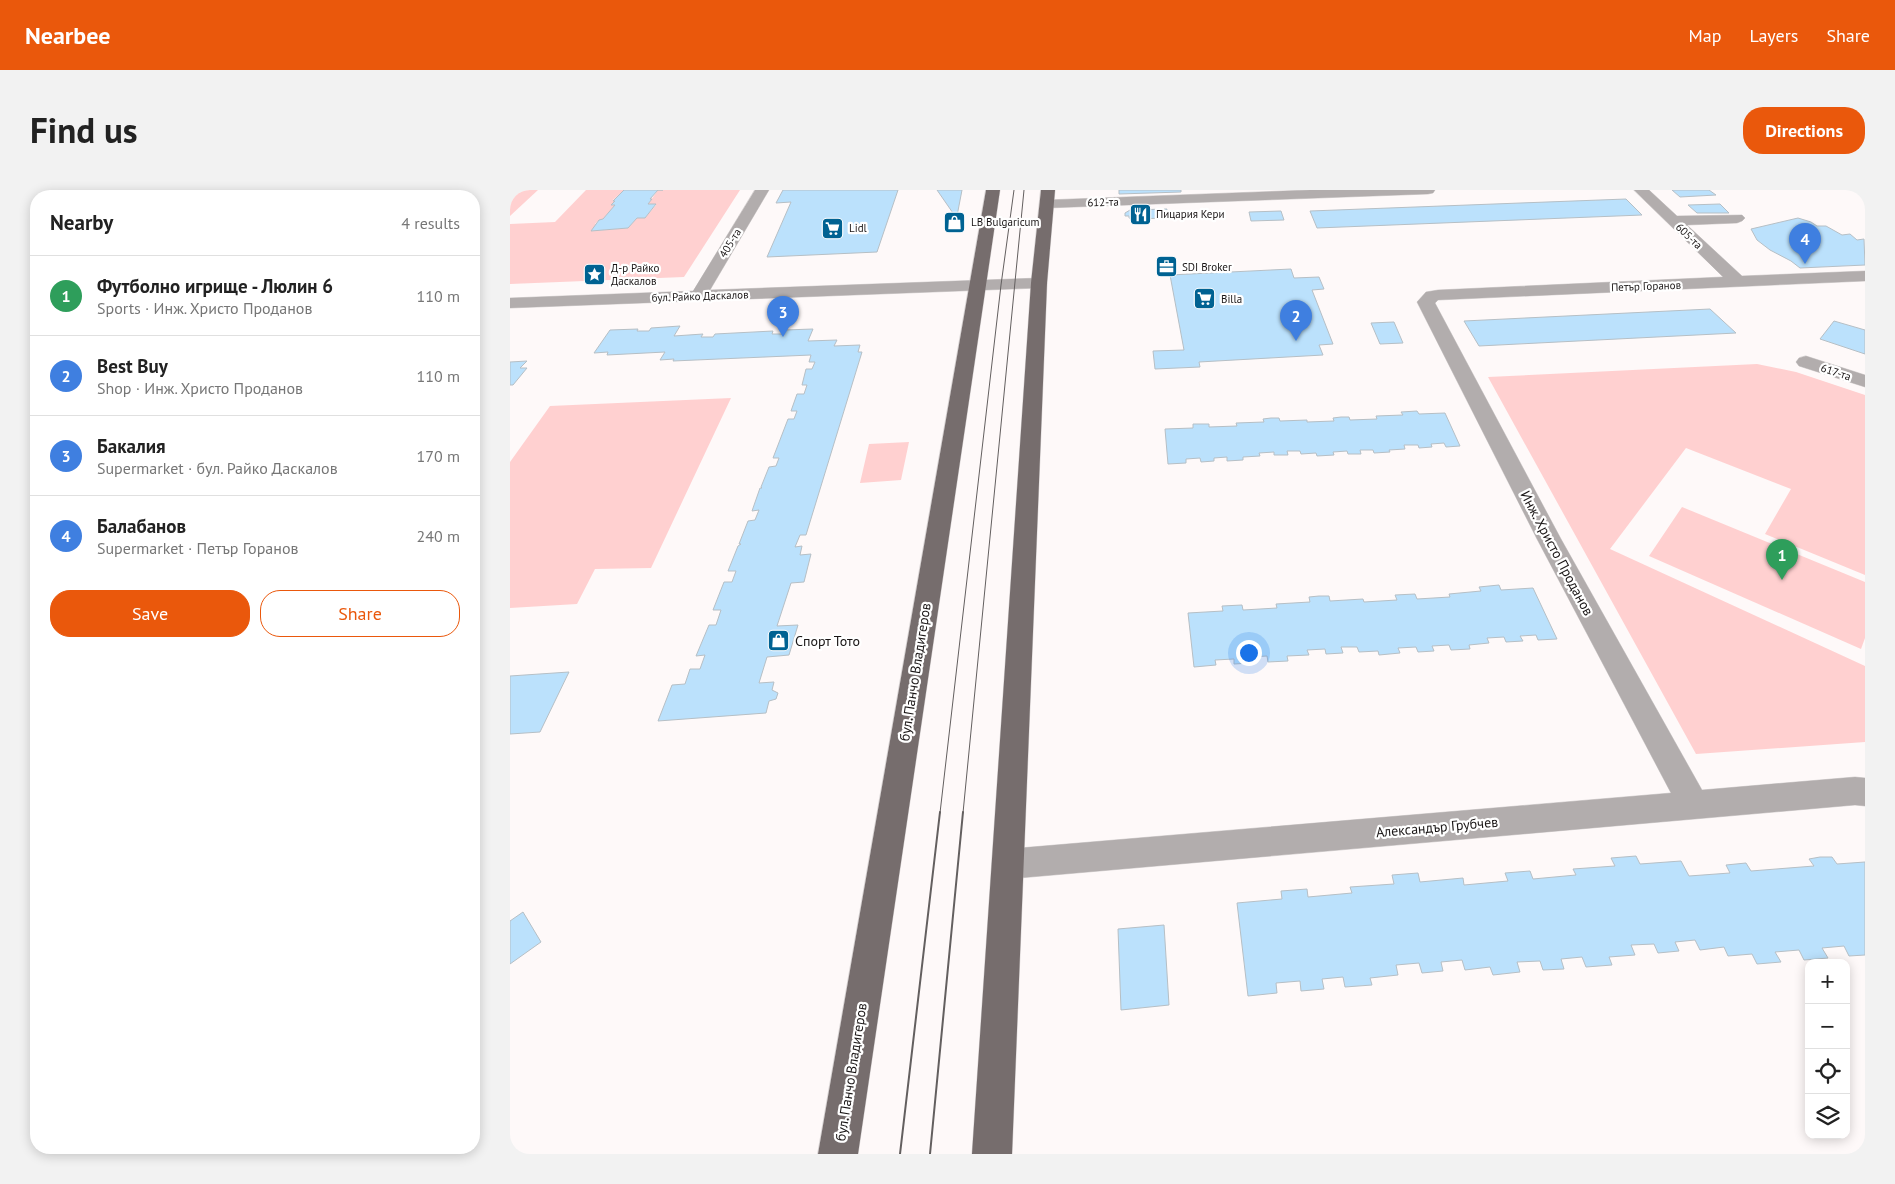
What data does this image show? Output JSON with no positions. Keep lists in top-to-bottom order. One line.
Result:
{"streets":{"main road":["бул. Панчо Владигеров"],"street":["612-та","605-та","405-та","Петър Горанов","бул. Райко Даскалов","617-та","Инж. Христо Проданов","Александър Грубчев"]},"crossings":[["605-та","Петър Горанов"],["405-та","бул. Райко Даскалов"],["Петър Горанов","Инж. Христо Проданов"],["бул. Райко Даскалов","бул. Панчо Владигеров"],["Инж. Христо Проданов","Александър Грубчев"]],"places":{"restaurant":["Пицария Кери"],"shop":["LB Bulgaricum","Спорт Тото"],"supermarket":["Lidl","Billa"],"office":["SDI Broker"],"place":["Д-р Райко Даскалов"]},"page":{"header":"Nearbee","nav":["Map","Layers","Share"],"title":"Find us","buttons":["Directions",["Save","Share"]],"heading":["Nearby","4 results"],"pins":["4","3","2","1"],"list":[{"mark":"1","name":"Футболно игрище - Люлин 6","note":"Sports · Инж. Христо Проданов","value":"110 m"},{"mark":"2","name":"Best Buy","note":"Shop · Инж. Христо Проданов","value":"110 m"},{"mark":"3","name":"Бакалия","note":"Supermarket · бул. Райко Даскалов","value":"170 m"},{"mark":"4","name":"Балабанов","note":"Supermarket · Петър Горанов","value":"240 m"}],"map_buttons":["+","−"]}}
